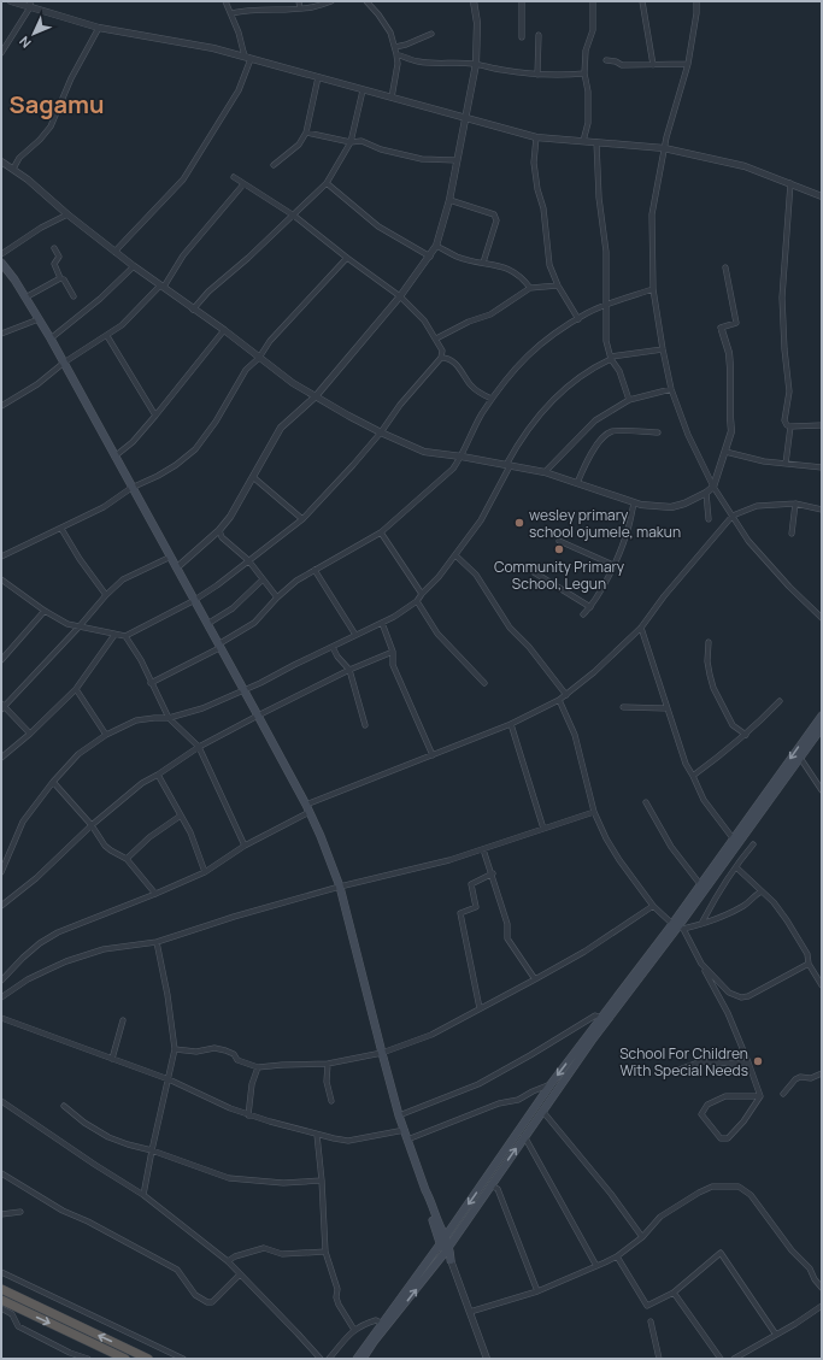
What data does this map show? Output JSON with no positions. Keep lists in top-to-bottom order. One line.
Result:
{"districts":["Sagamu"],"places":["wesley primary school ojumele, makun","Community Primary School, Legun","School For Children With Special Needs"],"north":"bottom left"}
